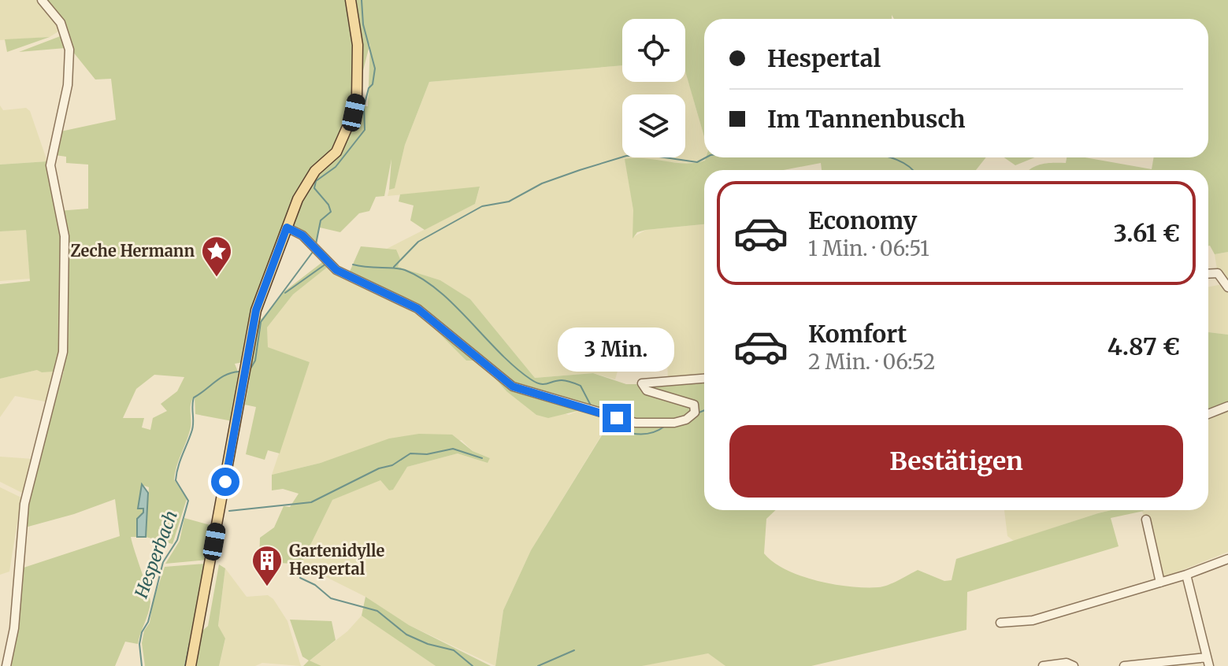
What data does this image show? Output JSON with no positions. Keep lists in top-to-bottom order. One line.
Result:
{"water":["Hesperbach"],"places":{"place":["Zeche Hermann"],"building":["Gartenidylle Hespertal"]},"page":{"banner":["Hespertal","Im Tannenbusch"],"list":[{"name":"Economy","note":"1 Min. · 06:51","value":"3.61 €"},{"name":"Komfort","note":"2 Min. · 06:52","value":"4.87 €"}],"bubble":"3 Min.","buttons":"Bestätigen"}}
